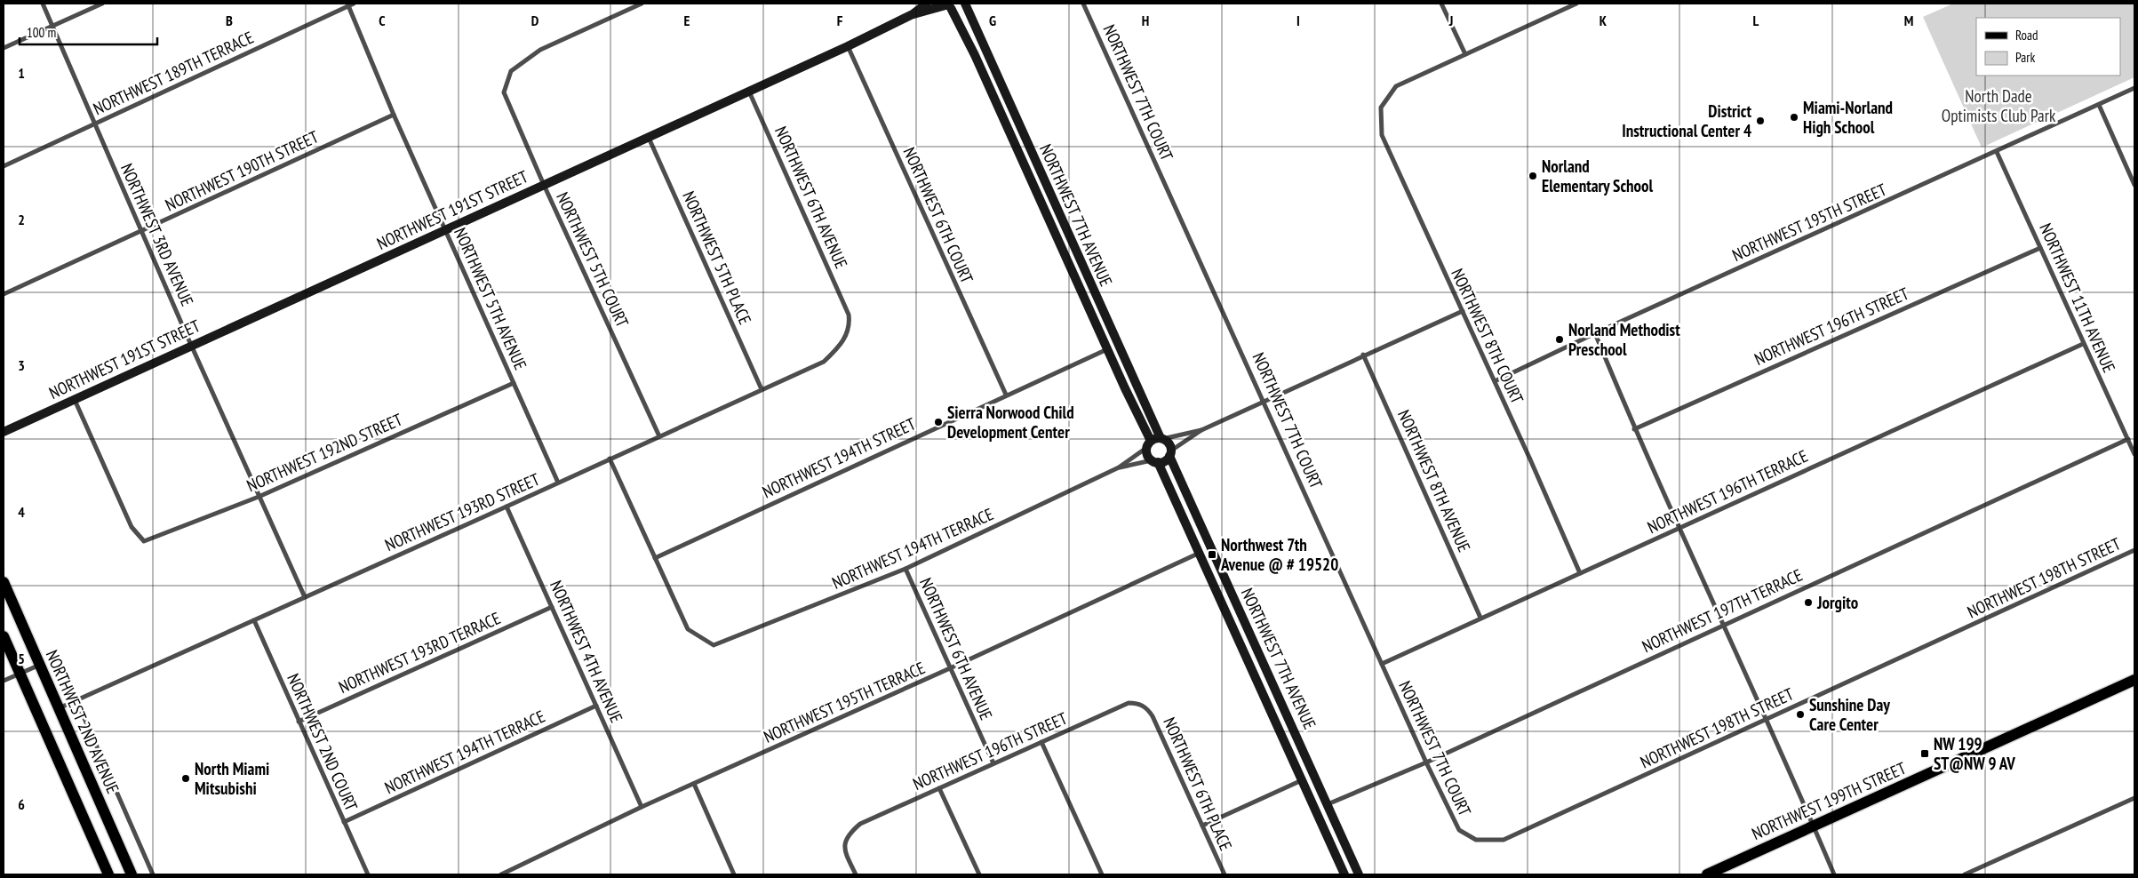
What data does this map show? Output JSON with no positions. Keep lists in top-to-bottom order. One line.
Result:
{"streets":{"main road":["NORTHWEST 2ND AVENUE","NORTHWEST 199TH STREET"],"street":["NORTHWEST 189TH TERRACE","NORTHWEST 7TH COURT","NORTHWEST 190TH STREET","NORTHWEST 6TH AVENUE","NORTHWEST 191ST STREET","NORTHWEST 6TH COURT","NORTHWEST 7TH AVENUE","NORTHWEST 195TH STREET","NORTHWEST 3RD AVENUE","NORTHWEST 5TH PLACE","NORTHWEST 5TH COURT","NORTHWEST 11TH AVENUE","NORTHWEST 5TH AVENUE","NORTHWEST 196TH STREET","NORTHWEST 8TH COURT","NORTHWEST 192ND STREET","NORTHWEST 194TH STREET","NORTHWEST 8TH AVENUE","NORTHWEST 196TH TERRACE","NORTHWEST 193RD STREET","NORTHWEST 194TH TERRACE","NORTHWEST 198TH STREET","NORTHWEST 197TH TERRACE","NORTHWEST 4TH AVENUE","NORTHWEST 193RD TERRACE","NORTHWEST 195TH TERRACE","NORTHWEST 2ND COURT","NORTHWEST 6TH PLACE"]},"crossings":[["NORTHWEST 189TH TERRACE","NORTHWEST 3RD AVENUE"],["NORTHWEST 189TH TERRACE","NORTHWEST 5TH AVENUE"],["NORTHWEST 7TH COURT","NORTHWEST 196TH TERRACE"],["NORTHWEST 7TH COURT","NORTHWEST 198TH STREET"],["NORTHWEST 7TH COURT","NORTHWEST 197TH TERRACE"],["NORTHWEST 190TH STREET","NORTHWEST 3RD AVENUE"],["NORTHWEST 190TH STREET","NORTHWEST 5TH AVENUE"],["NORTHWEST 6TH AVENUE","NORTHWEST 191ST STREET"],["NORTHWEST 6TH AVENUE","NORTHWEST 196TH STREET"],["NORTHWEST 6TH AVENUE","NORTHWEST 193RD STREET"],["NORTHWEST 6TH AVENUE","NORTHWEST 194TH TERRACE"],["NORTHWEST 6TH AVENUE","NORTHWEST 195TH TERRACE"],["NORTHWEST 191ST STREET","NORTHWEST 6TH COURT"],["NORTHWEST 191ST STREET","NORTHWEST 7TH AVENUE"],["NORTHWEST 191ST STREET","NORTHWEST 3RD AVENUE"],["NORTHWEST 191ST STREET","NORTHWEST 5TH PLACE"],["NORTHWEST 191ST STREET","NORTHWEST 5TH COURT"],["NORTHWEST 191ST STREET","NORTHWEST 5TH AVENUE"],["NORTHWEST 191ST STREET","NORTHWEST 192ND STREET"],["NORTHWEST 6TH COURT","NORTHWEST 194TH STREET"],["NORTHWEST 7TH AVENUE","NORTHWEST 194TH STREET"],["NORTHWEST 7TH AVENUE","NORTHWEST 194TH TERRACE"],["NORTHWEST 7TH AVENUE","NORTHWEST 197TH TERRACE"],["NORTHWEST 7TH AVENUE","NORTHWEST 195TH TERRACE"],["NORTHWEST 195TH STREET","NORTHWEST 11TH AVENUE"],["NORTHWEST 195TH STREET","NORTHWEST 8TH COURT"],["NORTHWEST 3RD AVENUE","NORTHWEST 192ND STREET"],["NORTHWEST 3RD AVENUE","NORTHWEST 193RD STREET"],["NORTHWEST 5TH PLACE","NORTHWEST 193RD STREET"],["NORTHWEST 5TH COURT","NORTHWEST 193RD STREET"],["NORTHWEST 11TH AVENUE","NORTHWEST 196TH STREET"],["NORTHWEST 11TH AVENUE","NORTHWEST 196TH TERRACE"],["NORTHWEST 11TH AVENUE","NORTHWEST 197TH TERRACE"],["NORTHWEST 5TH AVENUE","NORTHWEST 192ND STREET"],["NORTHWEST 5TH AVENUE","NORTHWEST 193RD STREET"],["NORTHWEST 196TH STREET","NORTHWEST 6TH PLACE"],["NORTHWEST 8TH COURT","NORTHWEST 196TH TERRACE"],["NORTHWEST 194TH STREET","NORTHWEST 194TH TERRACE"],["NORTHWEST 8TH AVENUE","NORTHWEST 196TH TERRACE"],["NORTHWEST 193RD STREET","NORTHWEST 4TH AVENUE"],["NORTHWEST 193RD STREET","NORTHWEST 2ND AVENUE"],["NORTHWEST 193RD STREET","NORTHWEST 2ND COURT"],["NORTHWEST 194TH TERRACE","NORTHWEST 4TH AVENUE"],["NORTHWEST 194TH TERRACE","NORTHWEST 2ND COURT"],["NORTHWEST 4TH AVENUE","NORTHWEST 193RD TERRACE"],["NORTHWEST 4TH AVENUE","NORTHWEST 195TH TERRACE"],["NORTHWEST 193RD TERRACE","NORTHWEST 2ND COURT"]],"parks":["North Dade Optimists Club Park"],"places":{"other":["Miami-Norland High School","District Instructional Center 4","Norland Elementary School","Norland Methodist Preschool","Sierra Norwood Child Development Center","Jorgito","Sunshine Day Care Center","North Miami Mitsubishi"],"transit":["Northwest 7th Avenue @ # 19520","NW 199 ST@NW 9 AV"]},"legend":["Road","Park"],"scale_bar":"100 m","grid":{"columns":["B","C","D","E","F","G","H","I","J","K","L","M"],"rows":["1","2","3","4","5","6"]}}
